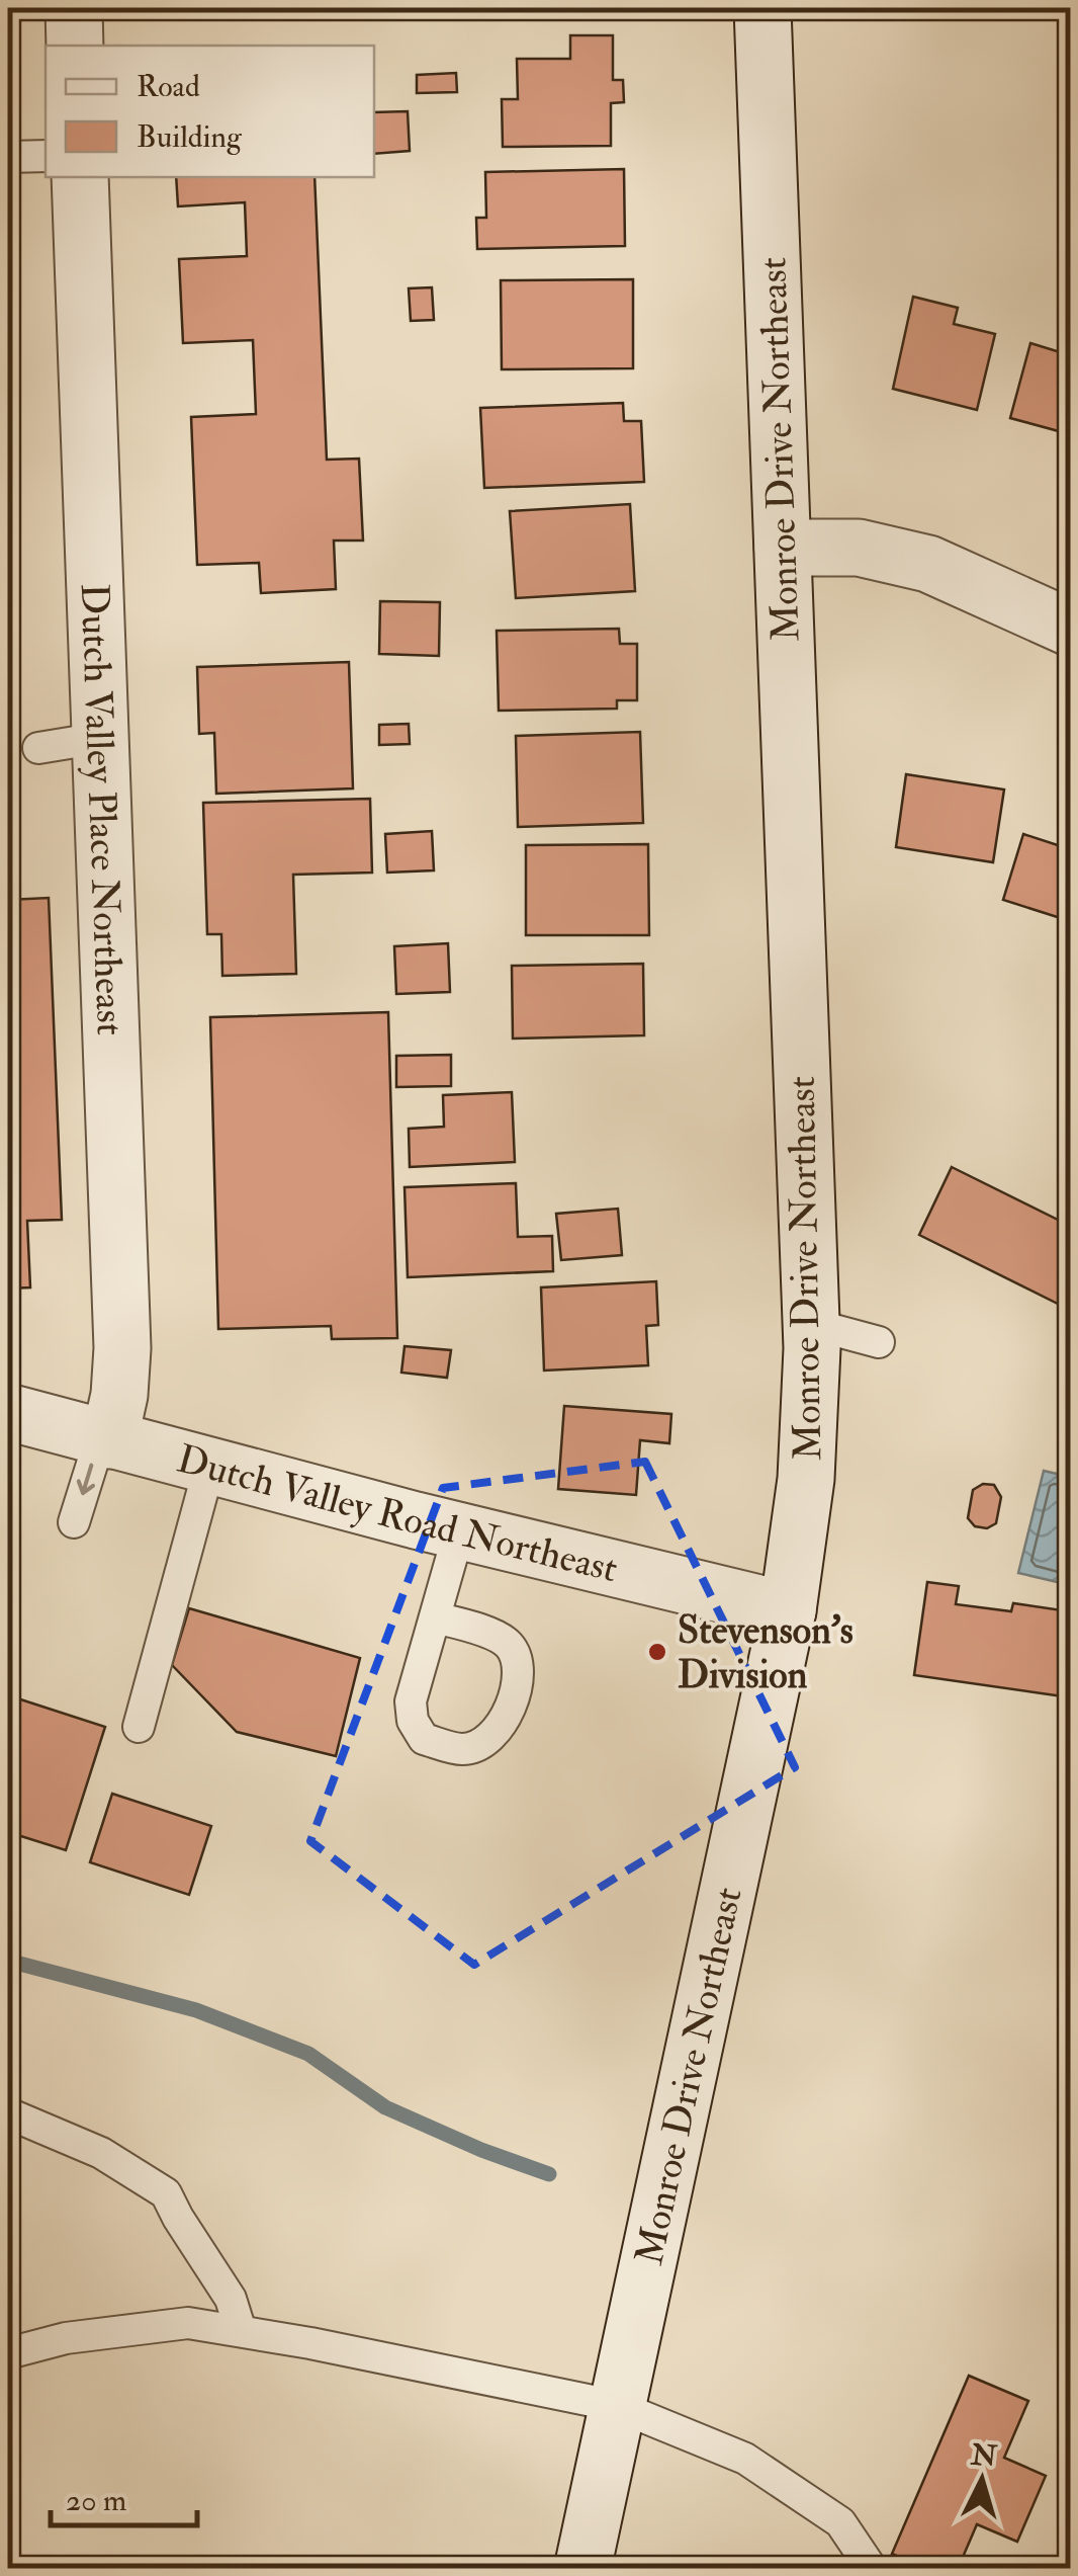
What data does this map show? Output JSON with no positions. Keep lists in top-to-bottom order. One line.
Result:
{"streets":{"main road":["Monroe Drive Northeast","Dutch Valley Place Northeast","Dutch Valley Road Northeast"]},"crossings":[["Monroe Drive Northeast","Dutch Valley Road Northeast"],["Dutch Valley Place Northeast","Dutch Valley Road Northeast"]],"places":["Stevenson's Division"],"legend":["Road","Building"],"scale_bar":"20 m","north":"top"}
